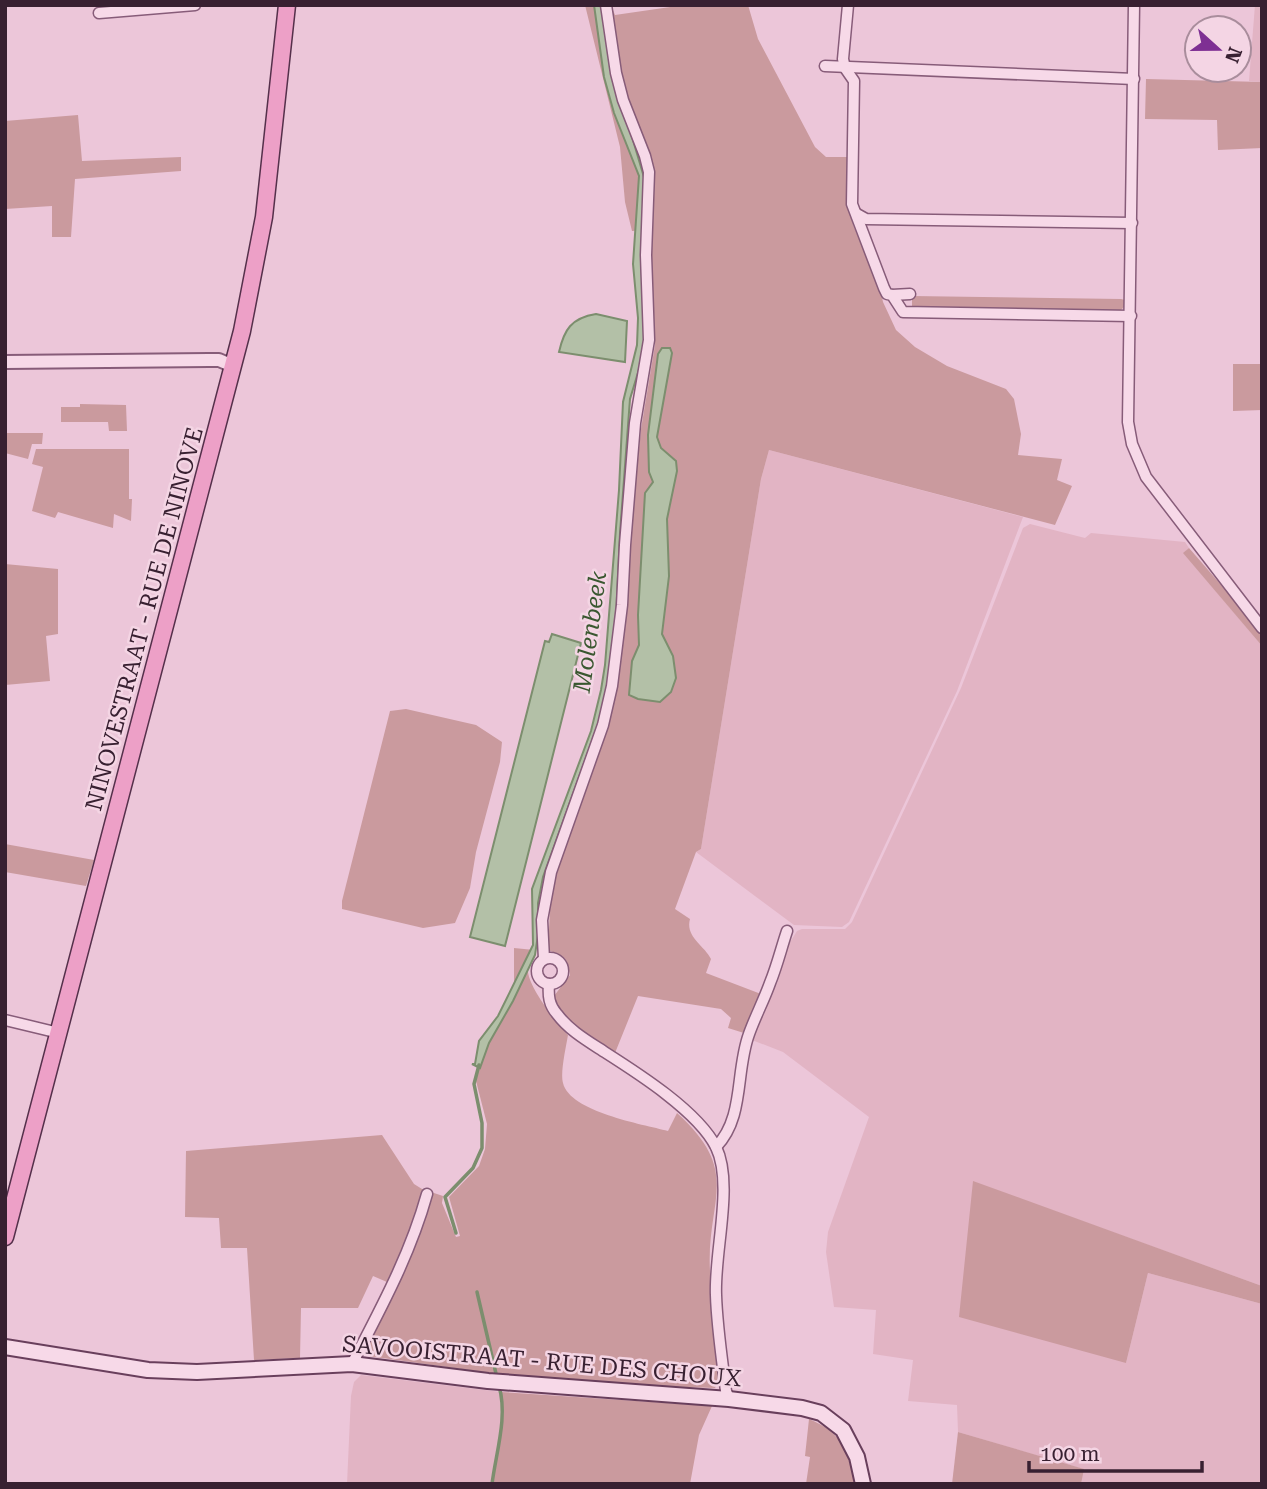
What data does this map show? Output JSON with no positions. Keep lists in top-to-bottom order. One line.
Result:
{"streets":{"main road":["NINOVESTRAAT - RUE DE NINOVE","SAVOOISTRAAT - RUE DES CHOUX"]},"water":["Molenbeek"],"scale_bar":"100 m","north":"right"}
